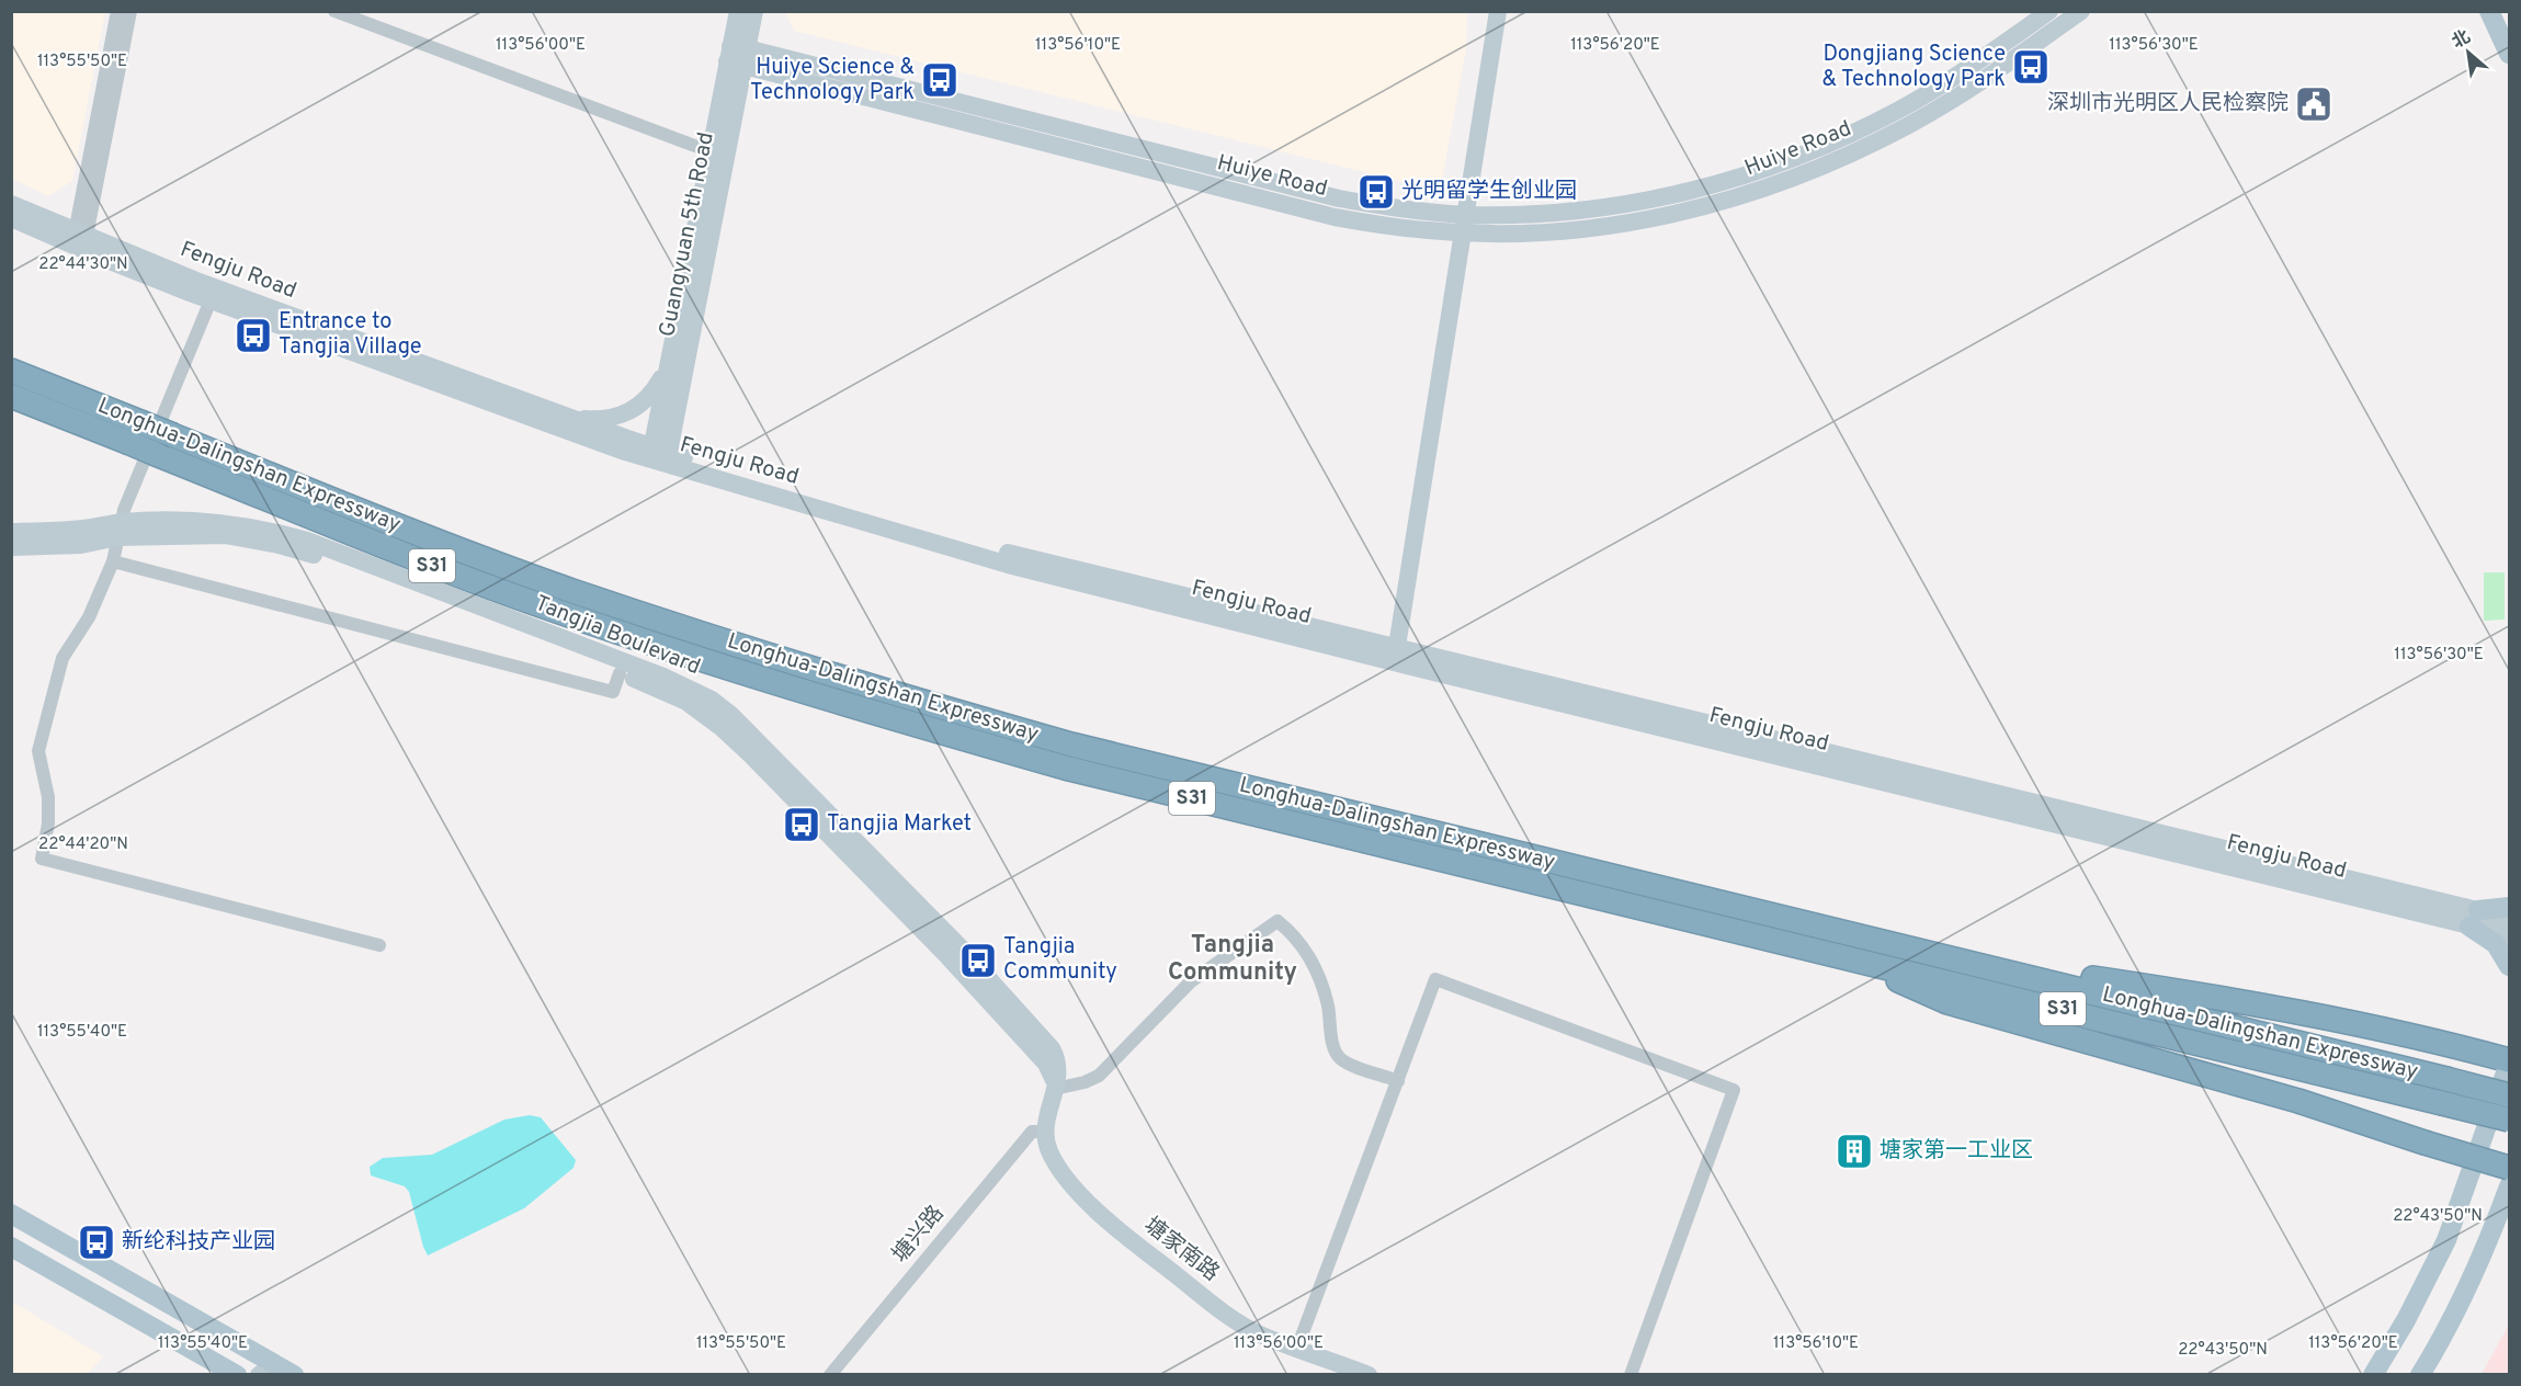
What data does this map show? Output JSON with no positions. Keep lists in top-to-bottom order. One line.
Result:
{"streets":{"highway":["Longhua-Dalingshan Expressway","S31"],"street":["Huiye Road","Guangyuan 5th Road","Fengju Road","Tangjia Boulevard","塘兴路","塘家南路"]},"crossings":[["Huiye Road","Guangyuan 5th Road"],["Guangyuan 5th Road","Fengju Road"],["塘兴路","塘家南路"]],"districts":["Tangjia Community"],"places":{"bus stop":["Dongjiang Science & Technology Park","Huiye Science & Technology Park","光明留学生创业园","Entrance to Tangjia Village","Tangjia Market","Tangjia Community","新纶科技产业园"],"public building":["深圳市光明区人民检察院"],"building":["塘家第一工业区"]},"north":"top left","coordinates":["113°56'00\"E","113°56'10\"E","113°56'20\"E","113°56'30\"E","113°55'50\"E","22°44'30\"N","22°44'20\"N","113°55'40\"E","22°43'50\"N"]}
